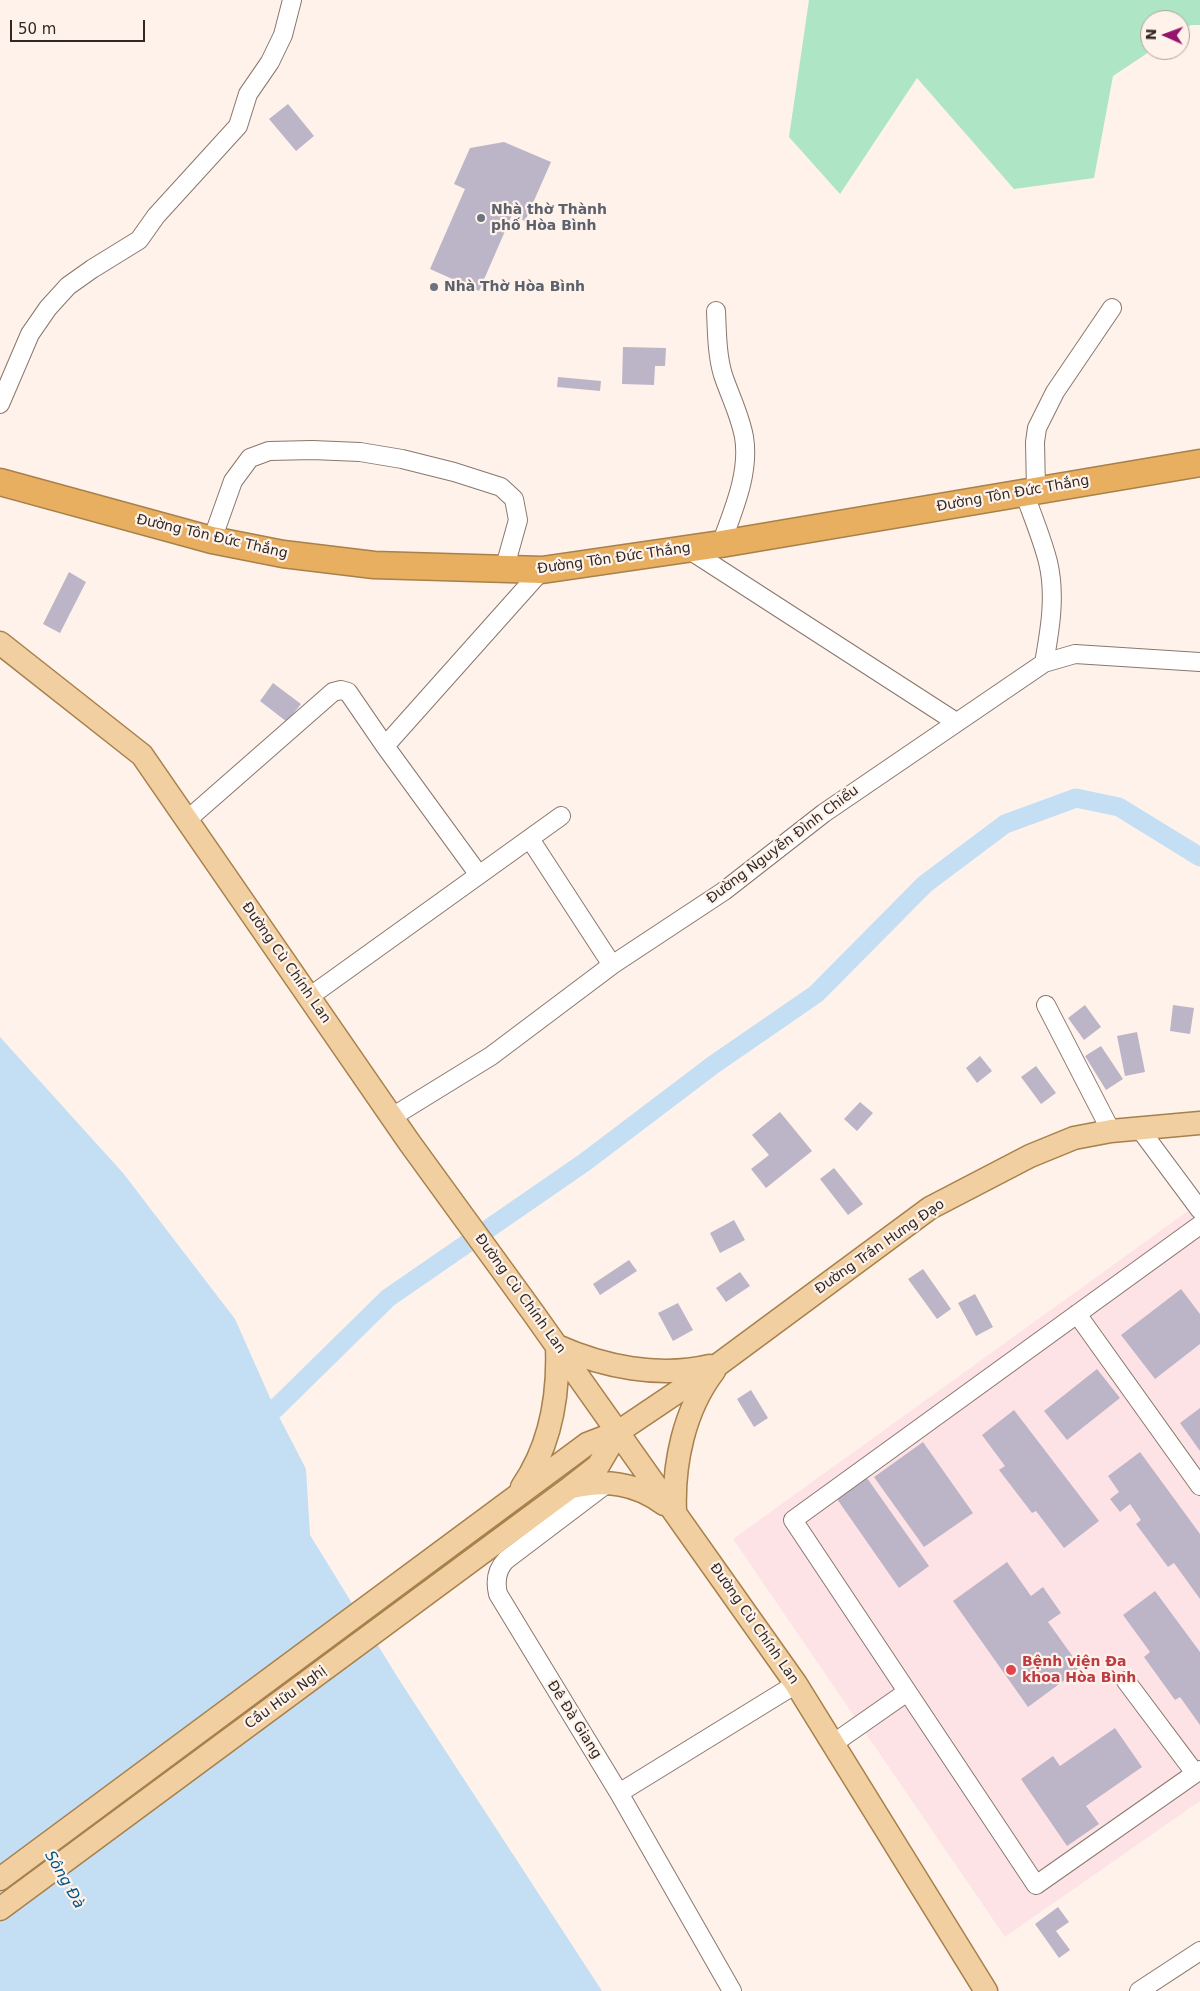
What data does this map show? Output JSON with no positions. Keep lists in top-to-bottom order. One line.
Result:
{"streets":{"highway":["Đường Tôn Đức Thắng"],"main road":["Đường Cù Chính Lan","Đường Trần Hưng Đạo","Cầu Hữu Nghị"],"street":["Đường Nguyễn Đình Chiểu","Đê Đà Giang"]},"crossings":[["Đường Nguyễn Đình Chiểu","Đường Cù Chính Lan"],["Đường Cù Chính Lan","Đường Trần Hưng Đạo"],["Đường Cù Chính Lan","Cầu Hữu Nghị"],["Đường Trần Hưng Đạo","Cầu Hữu Nghị"]],"water":["Sông Đà"],"places":["Nhà thờ Thành phố Hòa Bình","Nhà Thờ Hòa Bình","Bệnh viện Đa khoa Hòa Bình"],"scale_bar":"50 m","north":"left"}
